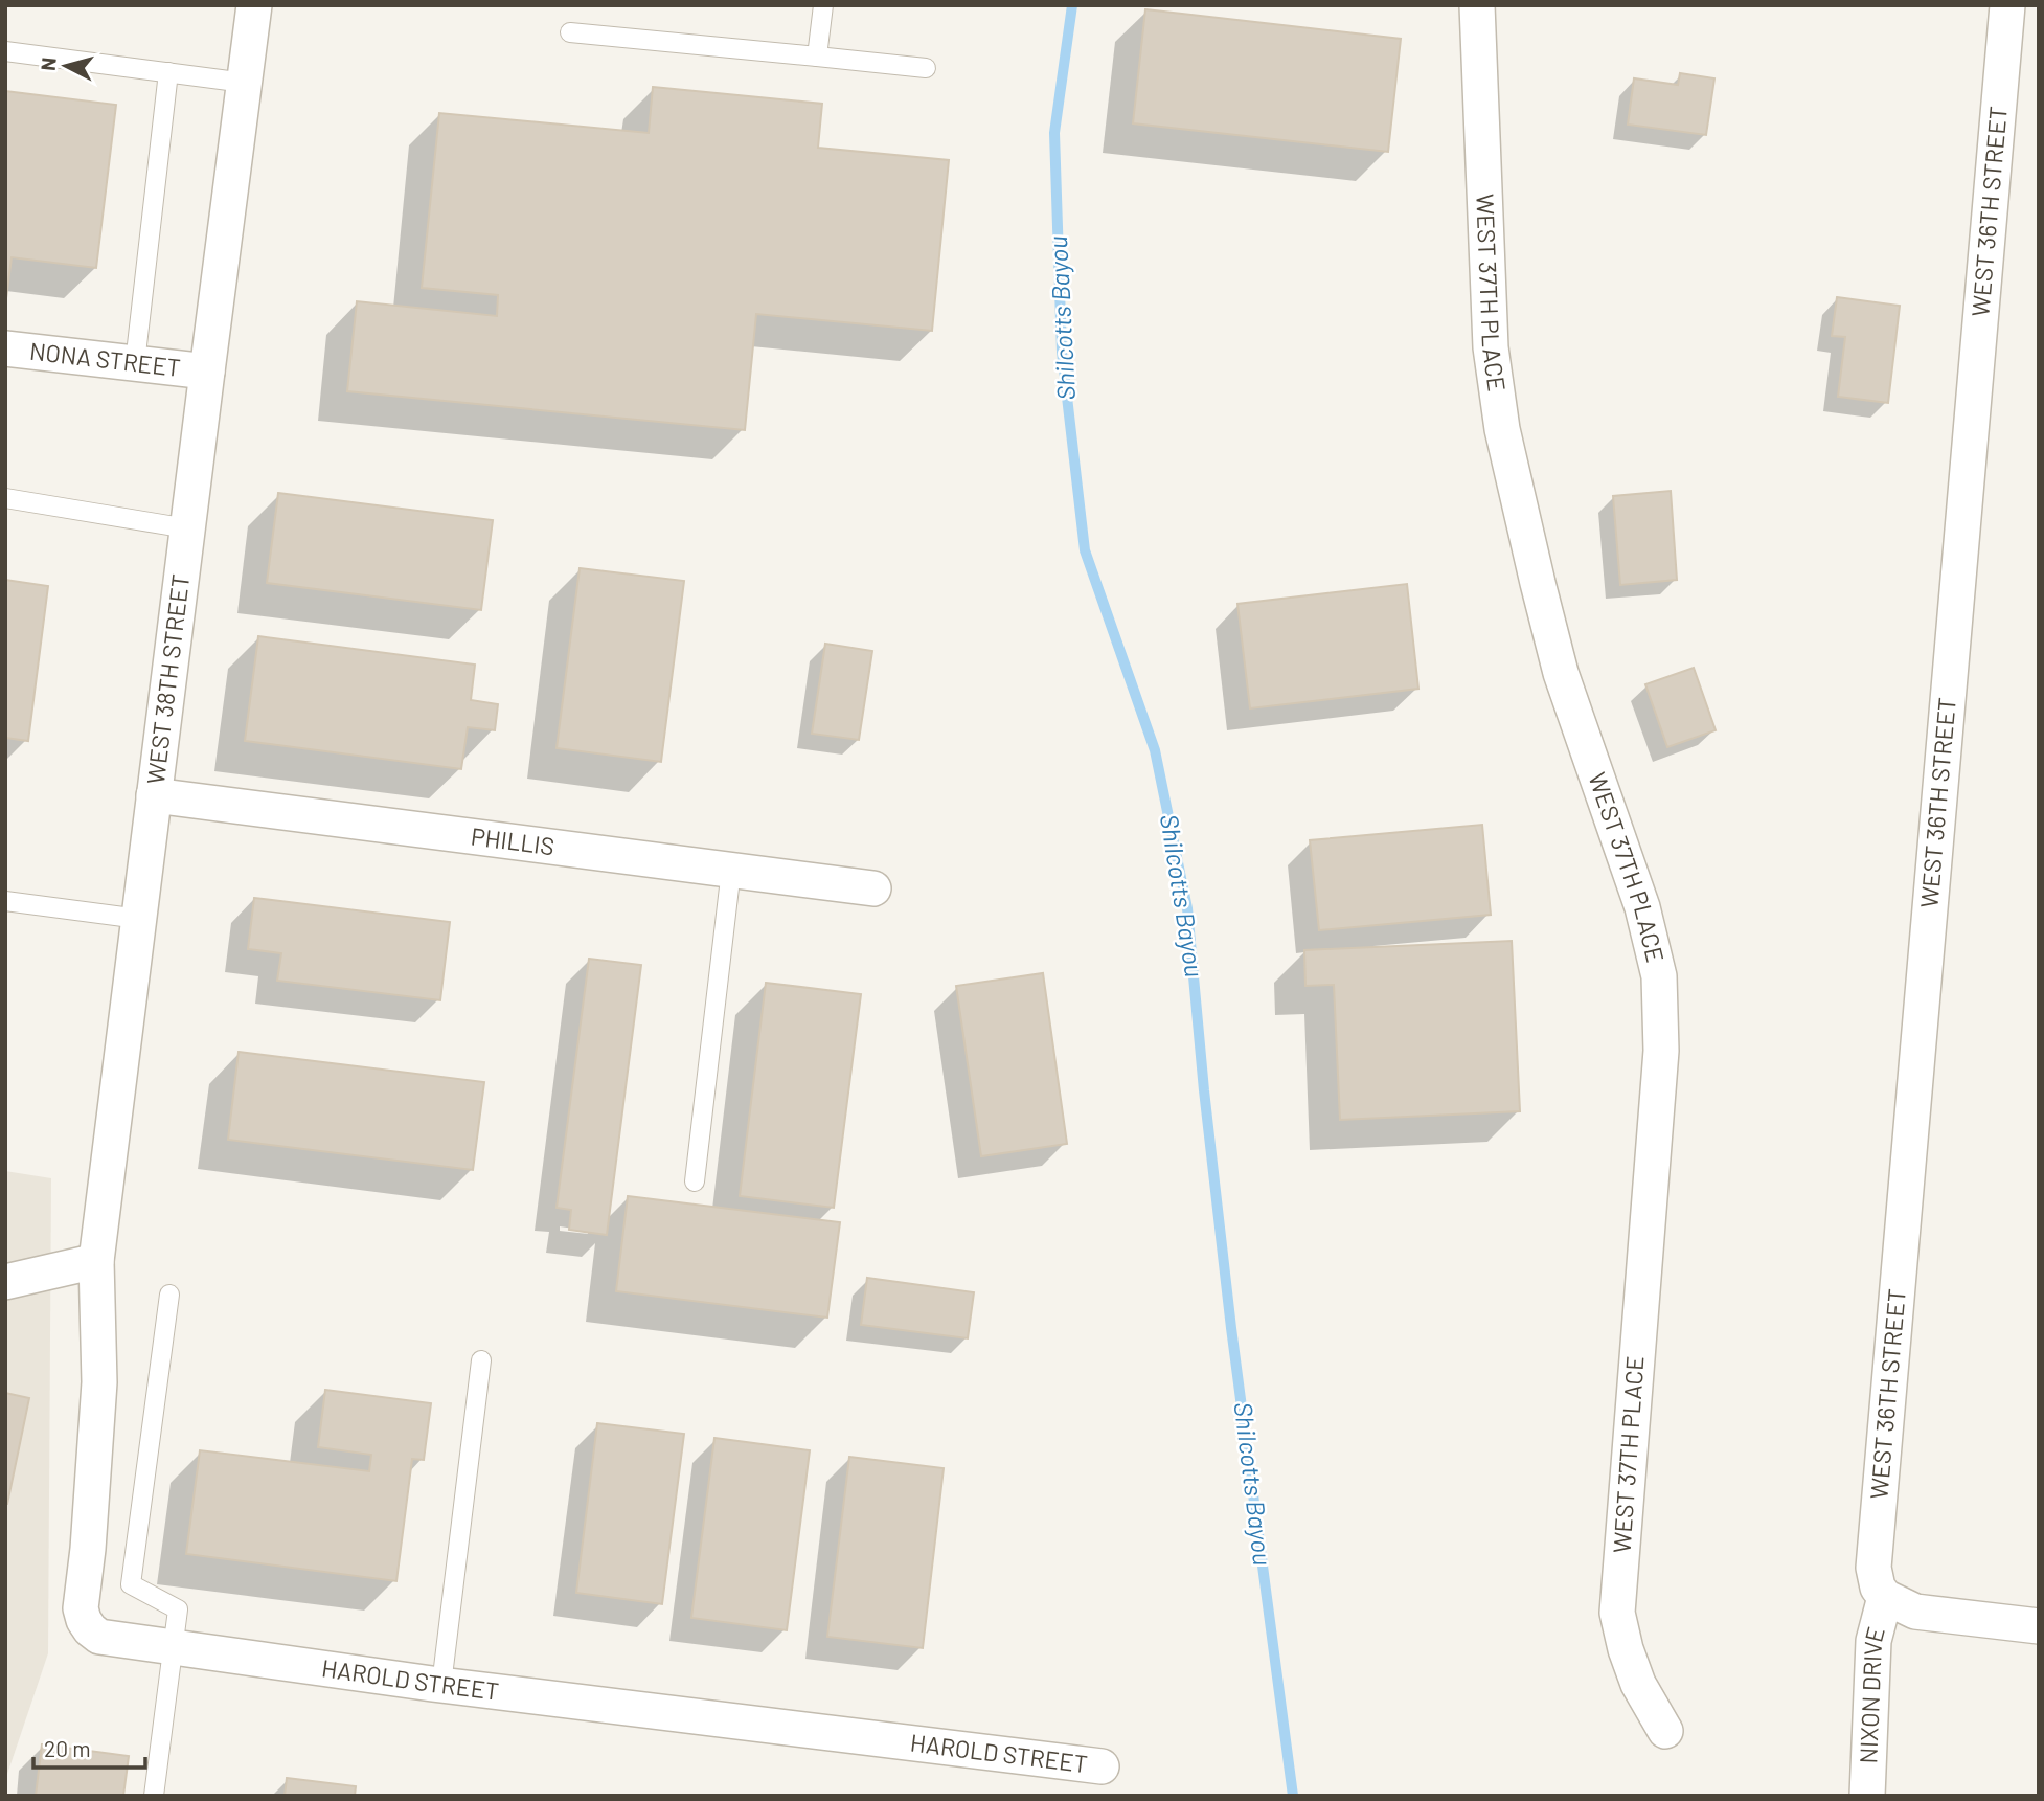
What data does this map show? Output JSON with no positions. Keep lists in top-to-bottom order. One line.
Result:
{"streets":{"street":["WEST 36TH STREET","WEST 37TH PLACE","NONA STREET","WEST 38TH STREET","PHILLIS","HAROLD STREET","NIXON DRIVE"]},"crossings":[["WEST 36TH STREET","NIXON DRIVE"],["NONA STREET","WEST 38TH STREET"],["WEST 38TH STREET","PHILLIS"],["WEST 38TH STREET","HAROLD STREET"]],"water":["Shilcotts Bayou"],"scale_bar":"20 m","north":"left"}
